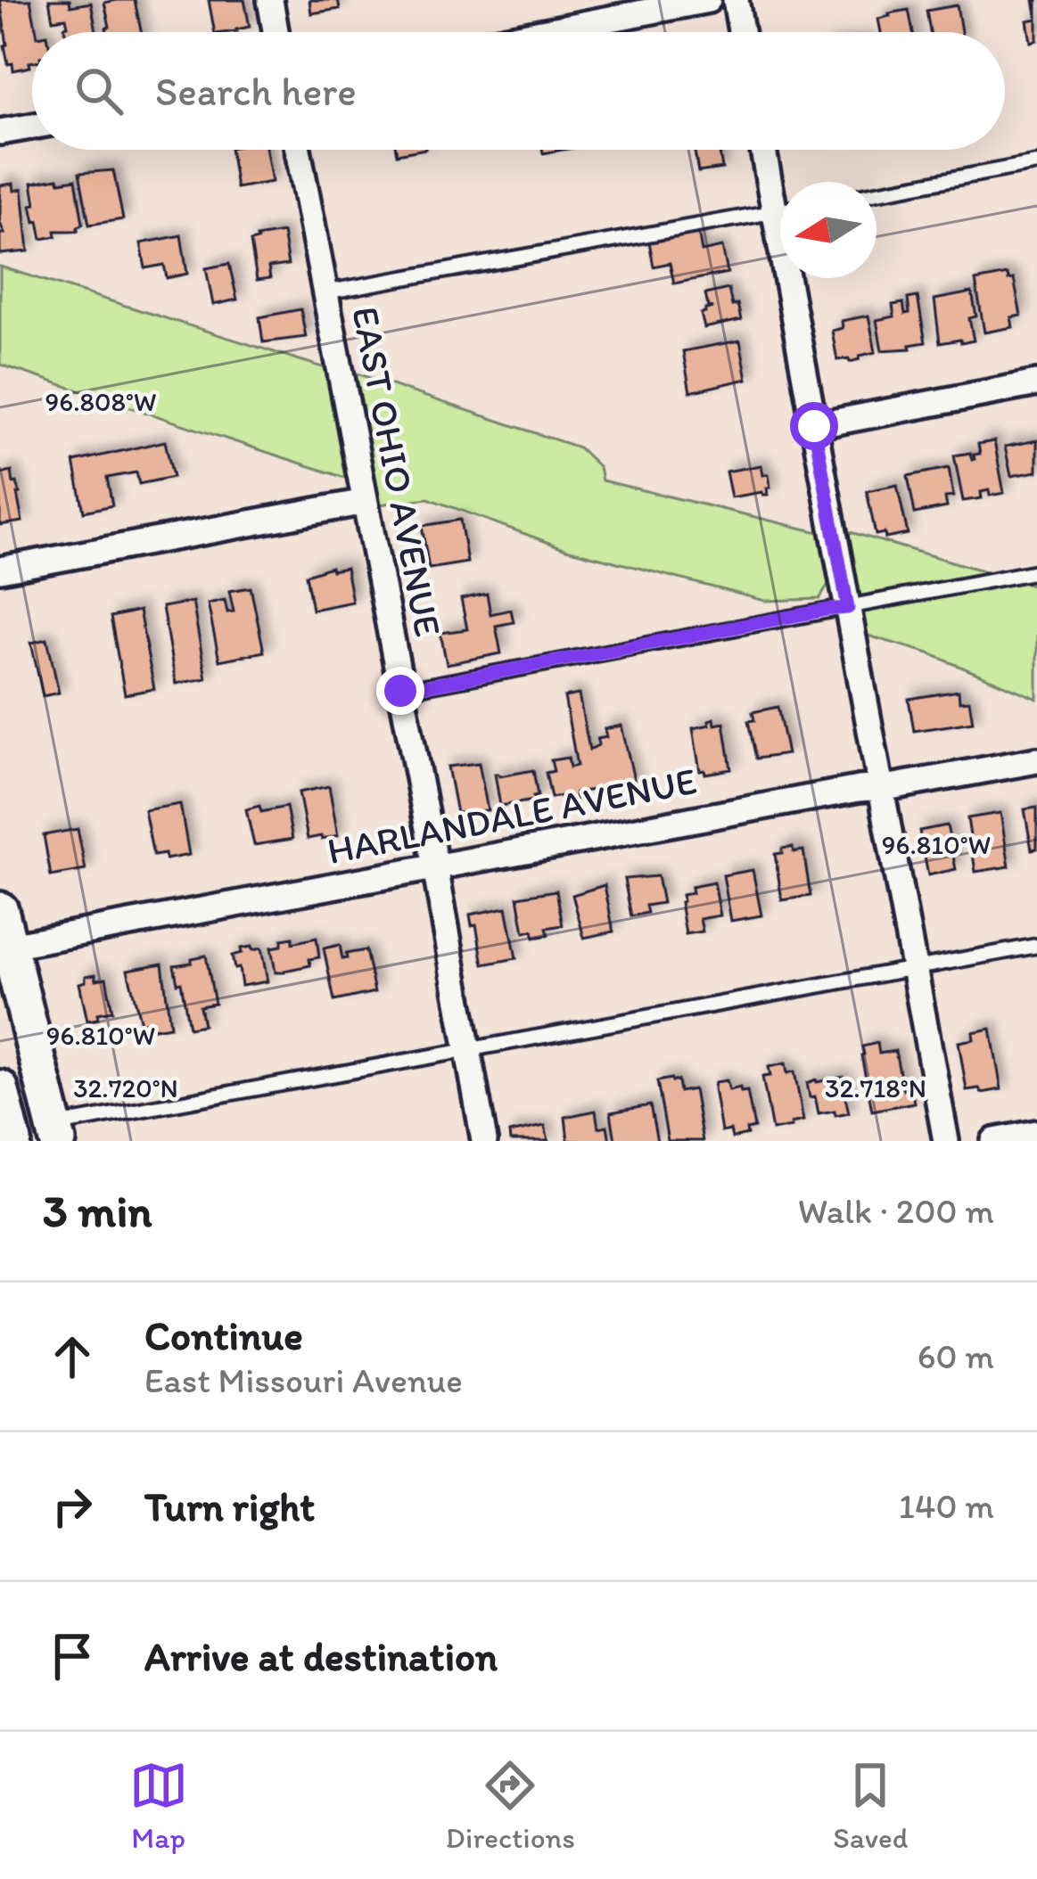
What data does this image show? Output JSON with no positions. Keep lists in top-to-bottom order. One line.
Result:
{"streets":{"street":["EAST OHIO AVENUE","HARLANDALE AVENUE"]},"crossings":[["EAST OHIO AVENUE","HARLANDALE AVENUE"]],"north":"left","page":{"search":"Search here","heading":["3 min","Walk · 200 m"],"list":[["Continue","East Missouri Avenue","60 m"],["Turn right","140 m"],"Arrive at destination"],"nav":["Map","Directions","Saved"]},"coordinates":["96.808°W","96.810°W","32.720°N","32.718°N"]}
